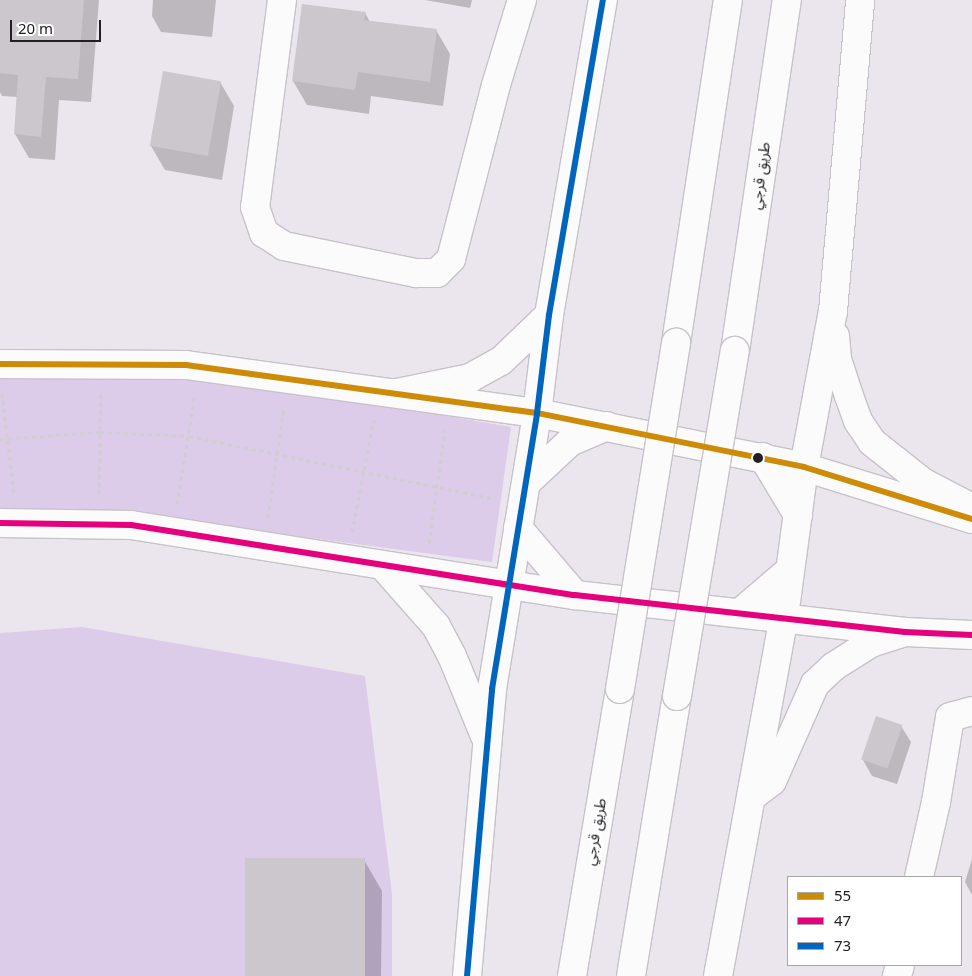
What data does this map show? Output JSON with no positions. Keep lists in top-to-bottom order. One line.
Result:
{"streets":{"main road":["طريق قرجي"]},"lines":["transit line 73","transit line 55","transit line 47"],"legend":["55","47","73"],"scale_bar":"20 m"}
